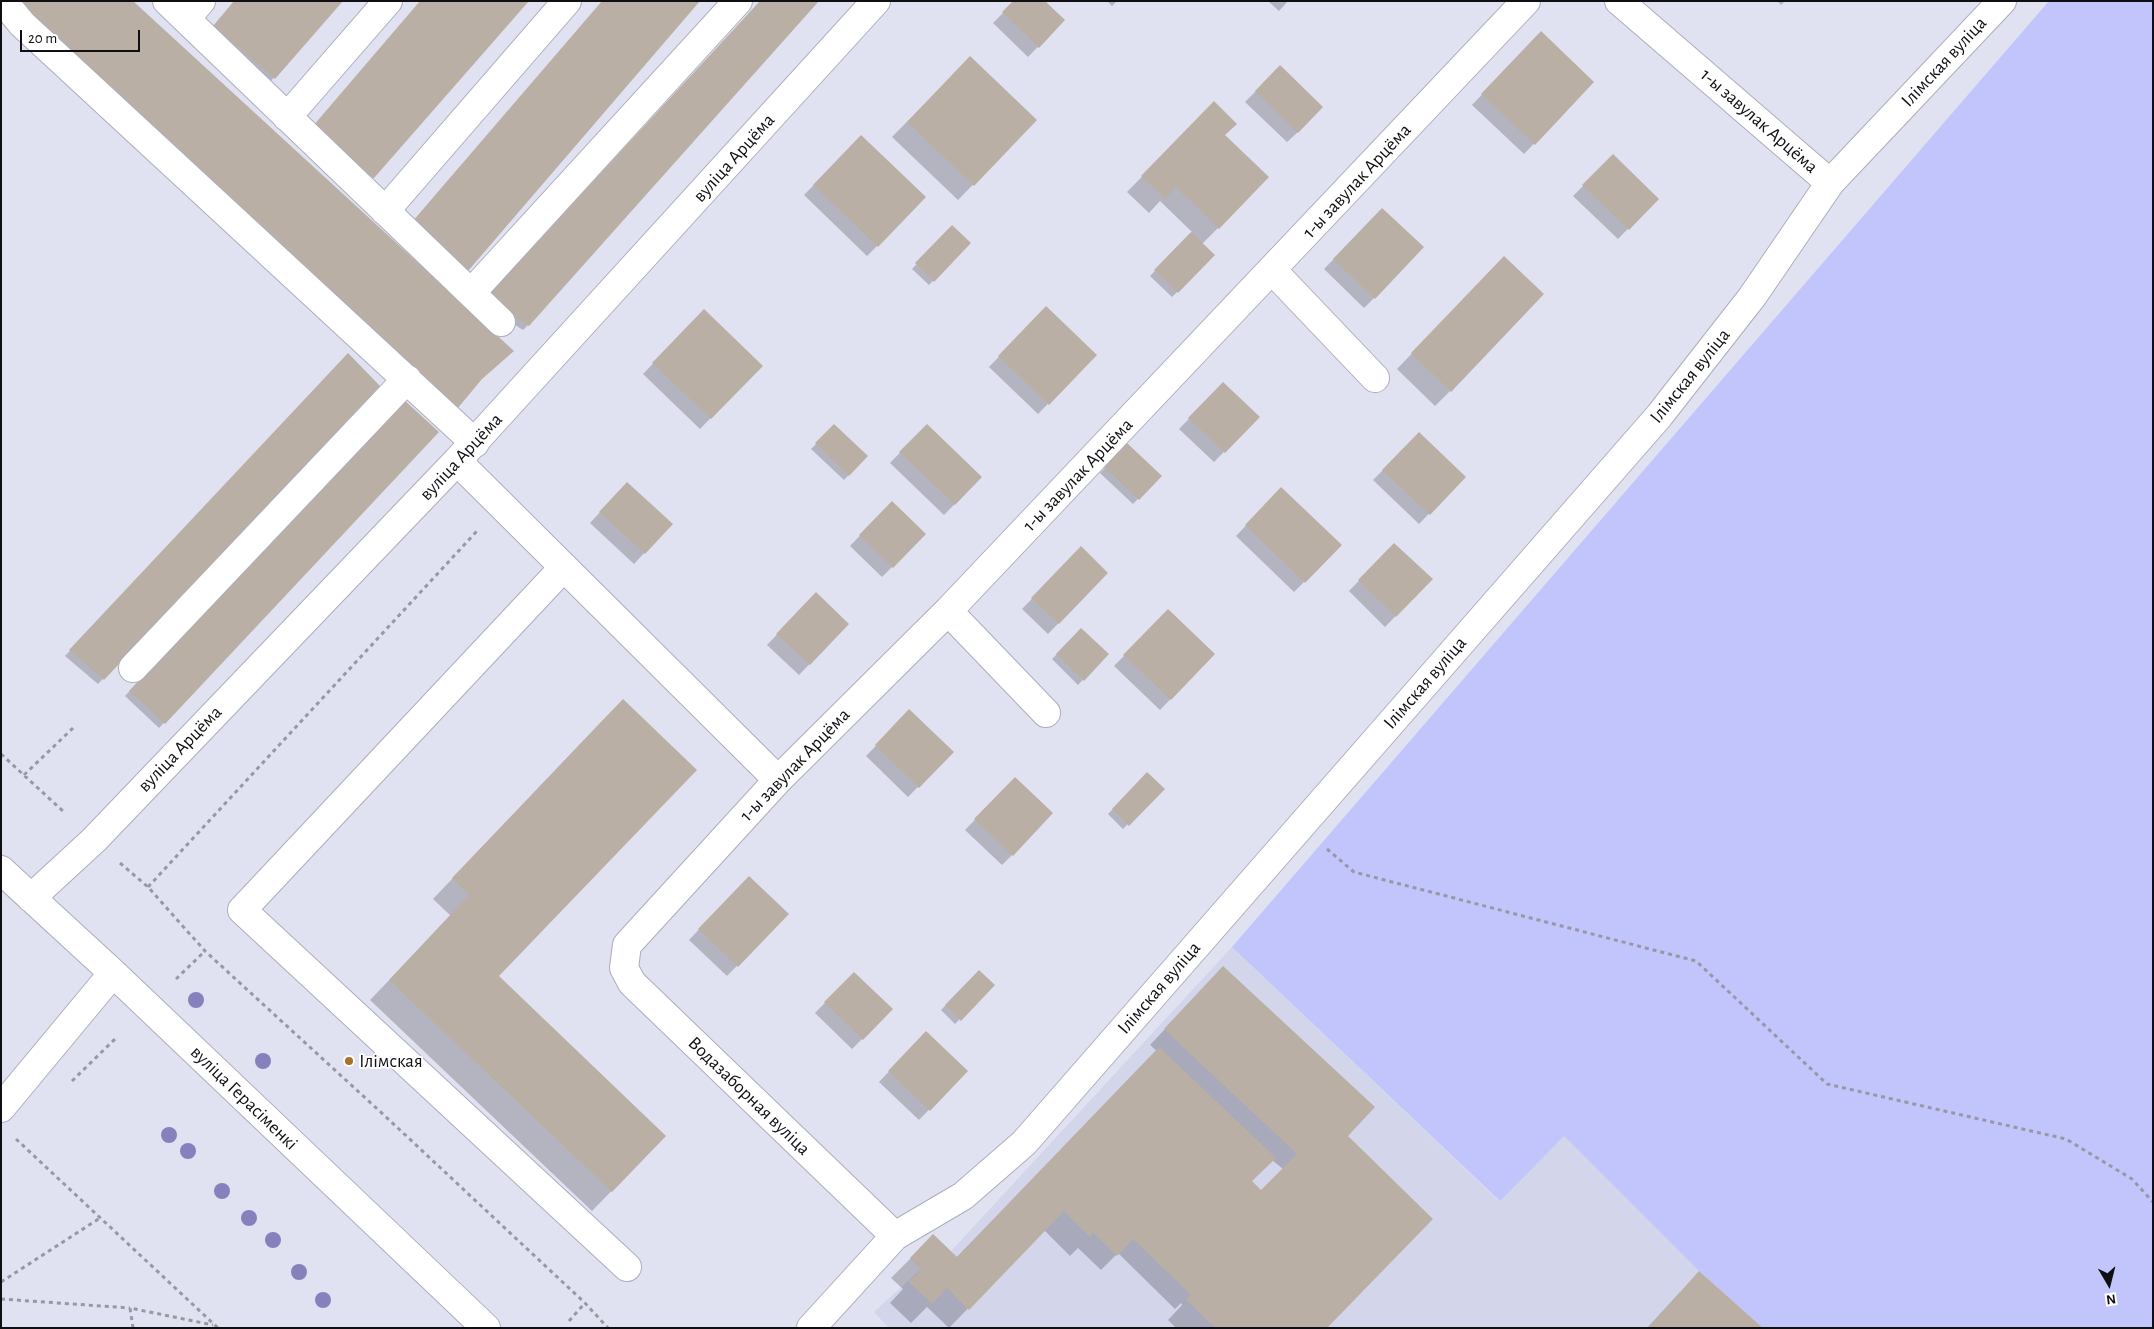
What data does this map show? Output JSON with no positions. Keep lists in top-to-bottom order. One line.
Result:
{"streets":{"street":["Ілімская вуліца","1-ы завулак Арцёма","вуліца Арцёма","Водазаборная вуліца","вуліца Герасіменкі"]},"crossings":[["Ілімская вуліца","1-ы завулак Арцёма"],["Ілімская вуліца","Водазаборная вуліца"],["1-ы завулак Арцёма","Водазаборная вуліца"],["вуліца Арцёма","вуліца Герасіменкі"]],"places":["Ілімская"],"scale_bar":"20 m","north":"bottom"}
